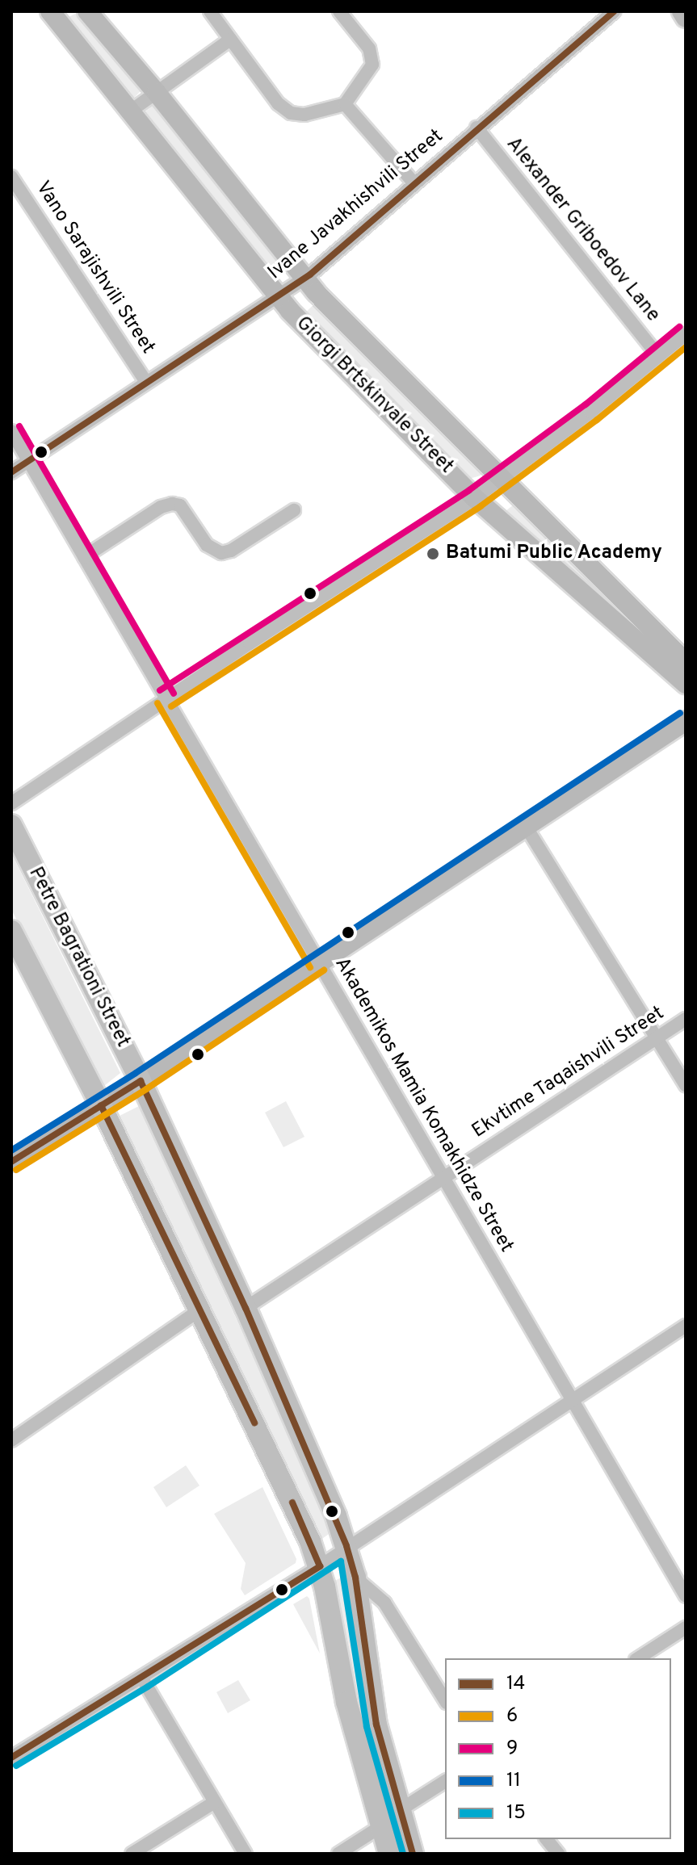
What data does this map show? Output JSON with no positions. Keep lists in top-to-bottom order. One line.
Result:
{"streets":{"main road":["Petre Bagrationi Street"],"street":["Ivane Javakhishvili Street","Alexander Griboedov Lane","Vano Sarajishvili Street","Giorgi Brtskinvale Street","Ekvtime Taqaishvili Street","Akademikos Mamia Komakhidze Street"]},"crossings":[["Ivane Javakhishvili Street","Alexander Griboedov Lane"],["Ivane Javakhishvili Street","Vano Sarajishvili Street"],["Ivane Javakhishvili Street","Giorgi Brtskinvale Street"],["Ivane Javakhishvili Street","Akademikos Mamia Komakhidze Street"],["Petre Bagrationi Street","Ekvtime Taqaishvili Street"],["Ekvtime Taqaishvili Street","Akademikos Mamia Komakhidze Street"]],"places":["Batumi Public Academy"],"lines":["transit line 14","transit line 9","transit line 6","transit line 11","transit line 15"],"legend":["14","6","9","11","15"]}
